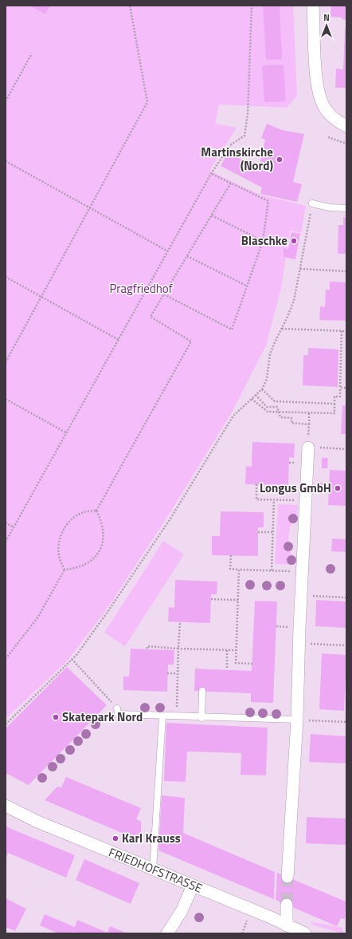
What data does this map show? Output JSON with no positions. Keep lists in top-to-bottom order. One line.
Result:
{"streets":{"street":["FRIEDHOFSTRASSE"]},"parks":["Pragfriedhof"],"places":["Martinskirche (Nord)","Blaschke","Longus GmbH","Skatepark Nord","Karl Krauss"],"north":"top"}
